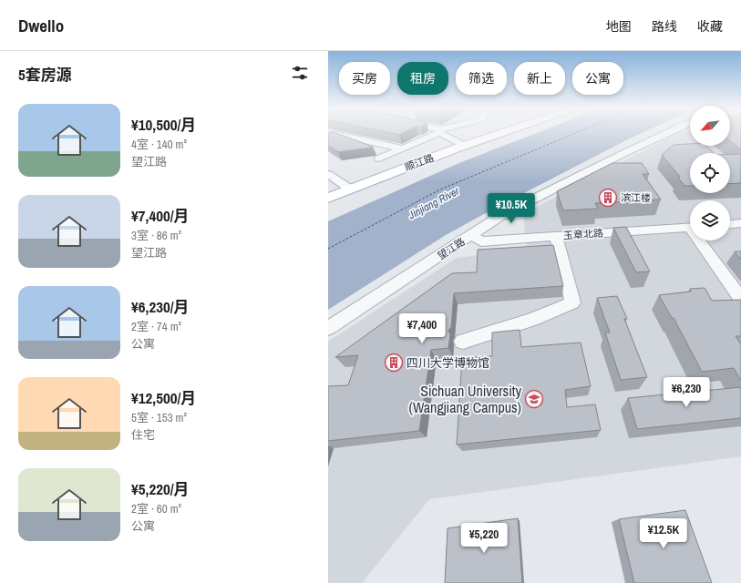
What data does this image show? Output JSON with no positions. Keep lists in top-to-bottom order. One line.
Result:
{"streets":{"main road":["顺江路"],"street":["玉章北路","望江路"]},"crossings":[["玉章北路","望江路"]],"water":["Jinjiang River"],"places":{"building":["滨江楼","四川大学博物馆"],"school or university":["Sichuan University (Wangjiang Campus)"]},"north":"bottom left","page":{"header":"Dwello","nav":["地图","路线","收藏"],"heading":"5套房源","chip":["买房","租房","筛选","新上","公寓"],"list":[{"name":"¥10,500/月","note":"4室 · 140 m² · 望江路"},{"name":"¥7,400/月","note":"3室 · 86 m² · 望江路"},{"name":"¥6,230/月","note":"2室 · 74 m² · 公寓"},{"name":"¥12,500/月","note":"5室 · 153 m² · 住宅"},{"name":"¥5,220/月","note":"2室 · 60 m² · 公寓"}],"price":["¥10.5K","¥7,400","¥6,230","¥12.5K","¥5,220"]}}
